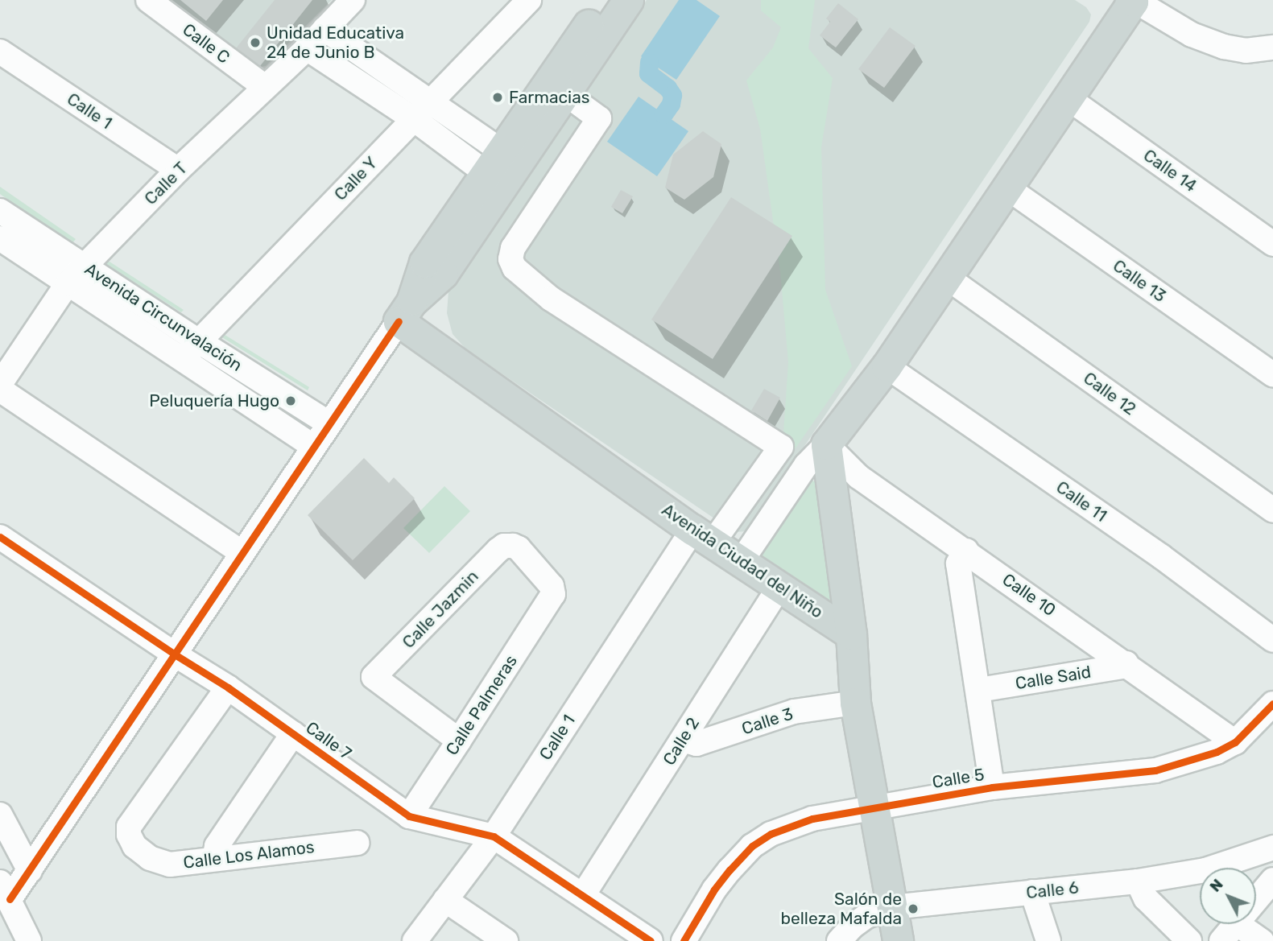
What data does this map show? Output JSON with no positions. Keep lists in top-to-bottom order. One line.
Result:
{"streets":{"main road":["Avenida Ciudad del Niño"],"street":["Calle C","Calle 1","Calle 14","Calle Y","Calle T","Calle 13","Avenida Circunvalación","Calle 12","Calle 11","Calle 10","Calle Jazmin","Calle Said","Calle Palmeras","Calle 3","Calle 7","Calle 2","Calle 5","Calle Los Alamos","Calle 6"]},"crossings":[["Calle C","Calle T"],["Calle 1","Calle T"],["Calle 1","Avenida Ciudad del Niño"],["Calle 1","Calle 7"],["Calle Y","Avenida Circunvalación"],["Calle T","Avenida Circunvalación"],["Avenida Ciudad del Niño","Calle 2"],["Calle 10","Calle Said"],["Calle 10","Calle 5"],["Calle Jazmin","Calle Palmeras"],["Calle Palmeras","Calle 7"],["Calle 3","Calle 2"],["Calle 7","Calle 2"],["Calle 7","Calle Los Alamos"]],"places":["Unidad Educativa 24 de Junio B","Farmacias","Peluquería Hugo","Salón de belleza Mafalda"],"north":"top left"}
